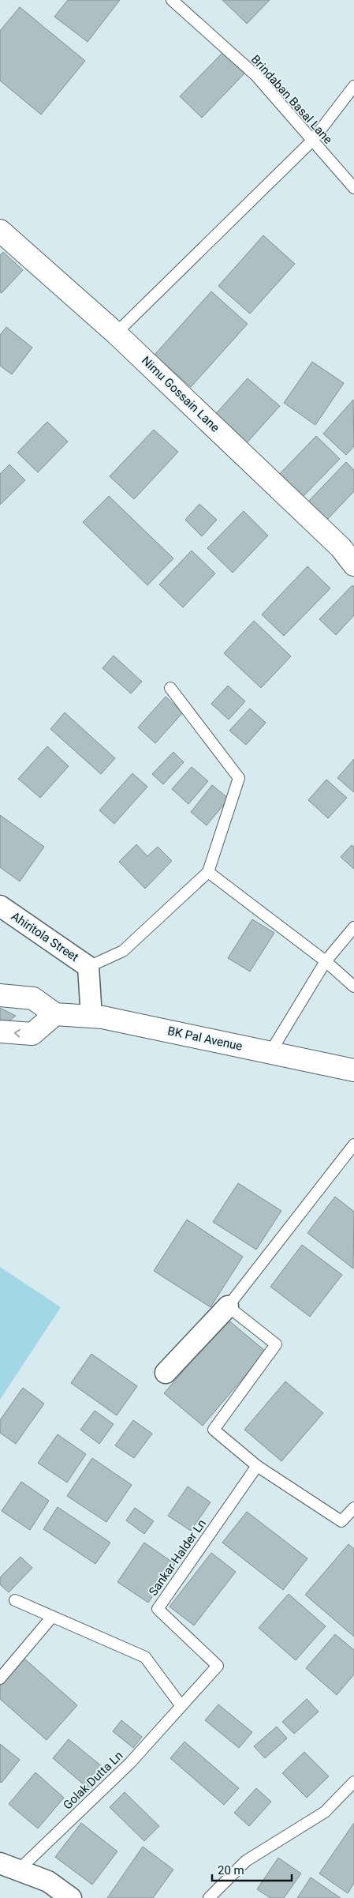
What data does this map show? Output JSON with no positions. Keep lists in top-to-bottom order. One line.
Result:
{"streets":{"street":["Nimu Gossain Lane","Ahiritola Street","BK Pal Avenue"],"lane":["Brindaban Basal Lane","Sankar Halder Ln","Golak Dutta Ln"]},"crossings":[["Ahiritola Street","BK Pal Avenue"],["Sankar Halder Ln","Golak Dutta Ln"]],"scale_bar":"20 m"}
